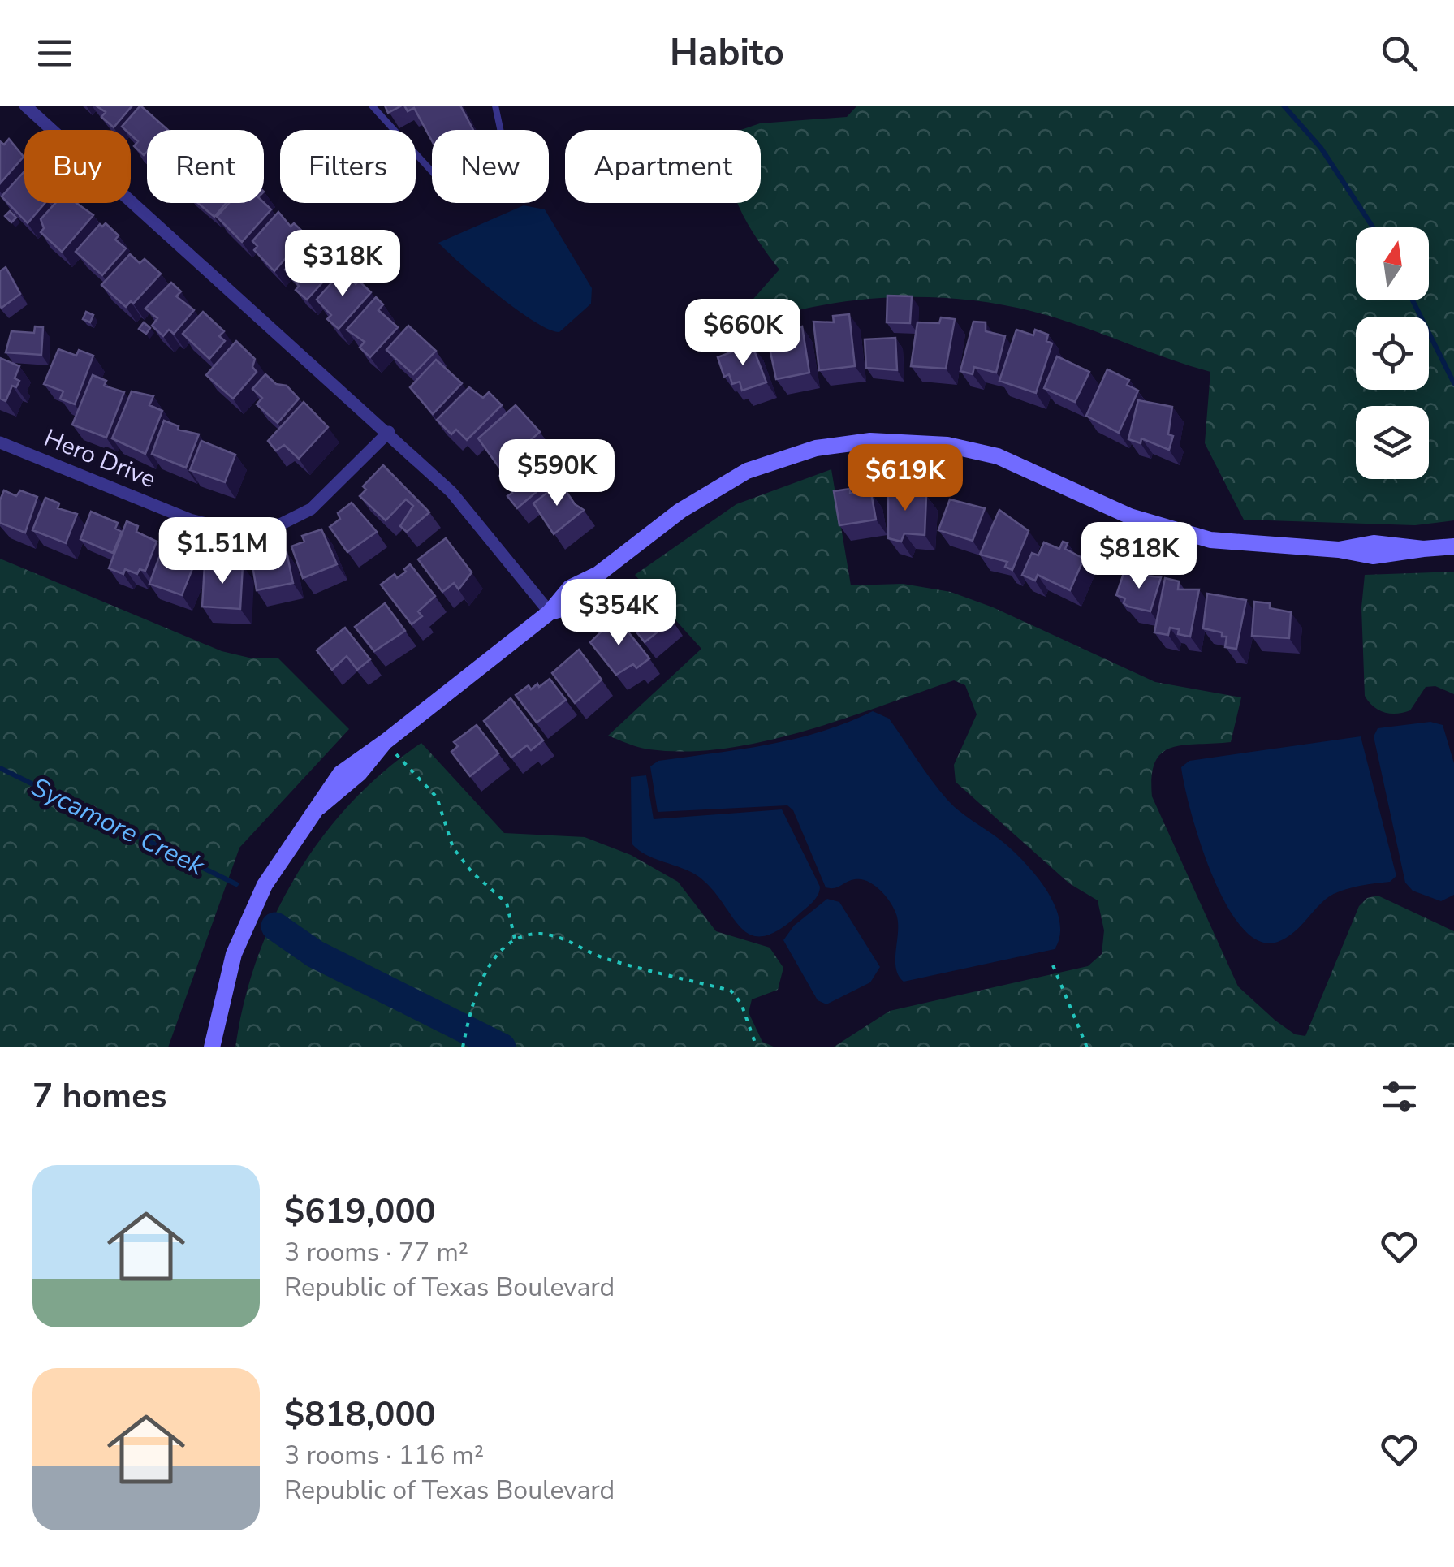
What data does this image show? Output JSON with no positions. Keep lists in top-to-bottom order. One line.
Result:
{"streets":{"street":["Hero Drive"]},"water":["Sycamore Creek"],"north":"top","page":{"header":"Habito","chip":["Buy","Rent","Filters","New","Apartment"],"price":["$318K","$660K","$590K","$619K","$1.51M","$818K","$354K"],"heading":"7 homes","list":[{"name":"$619,000","note":"3 rooms · 77 m² · Republic of Texas Boulevard"},{"name":"$818,000","note":"3 rooms · 116 m² · Republic of Texas Boulevard"}]}}
